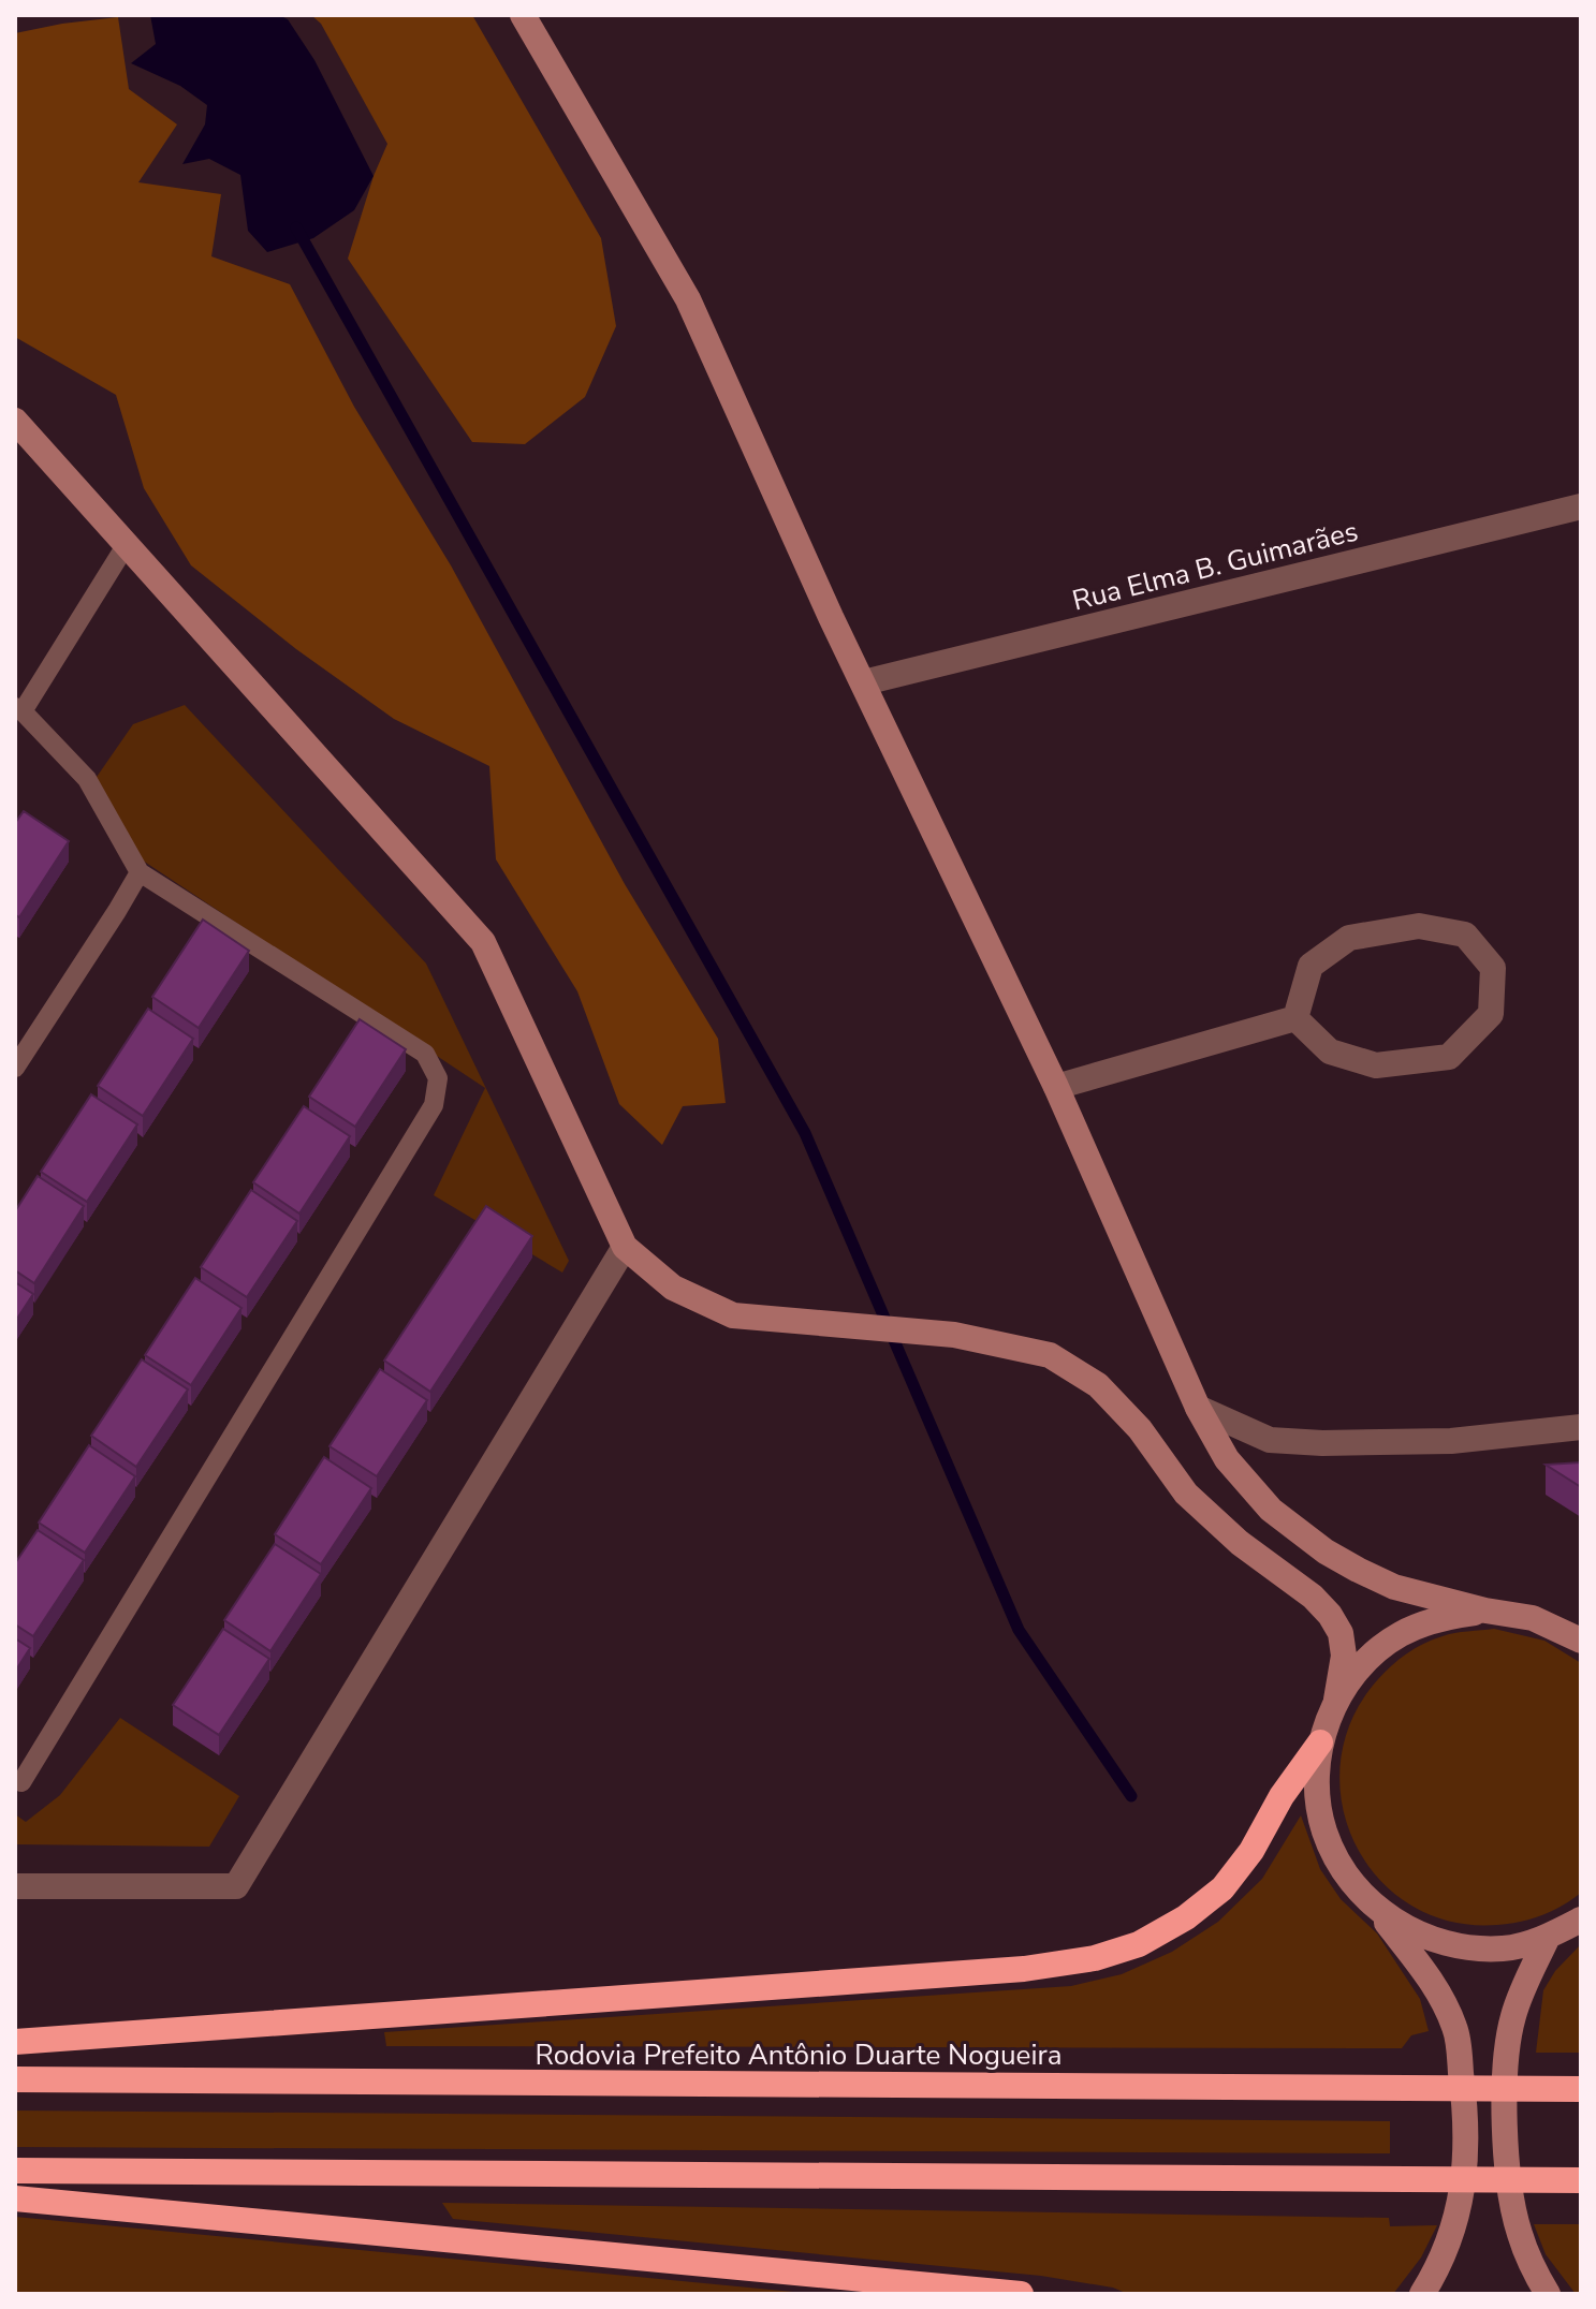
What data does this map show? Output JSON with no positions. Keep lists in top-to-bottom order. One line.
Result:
{"streets":{"highway":["Rodovia Prefeito Antônio Duarte Nogueira"],"street":["Rua Elma B. Guimarães"]}}
